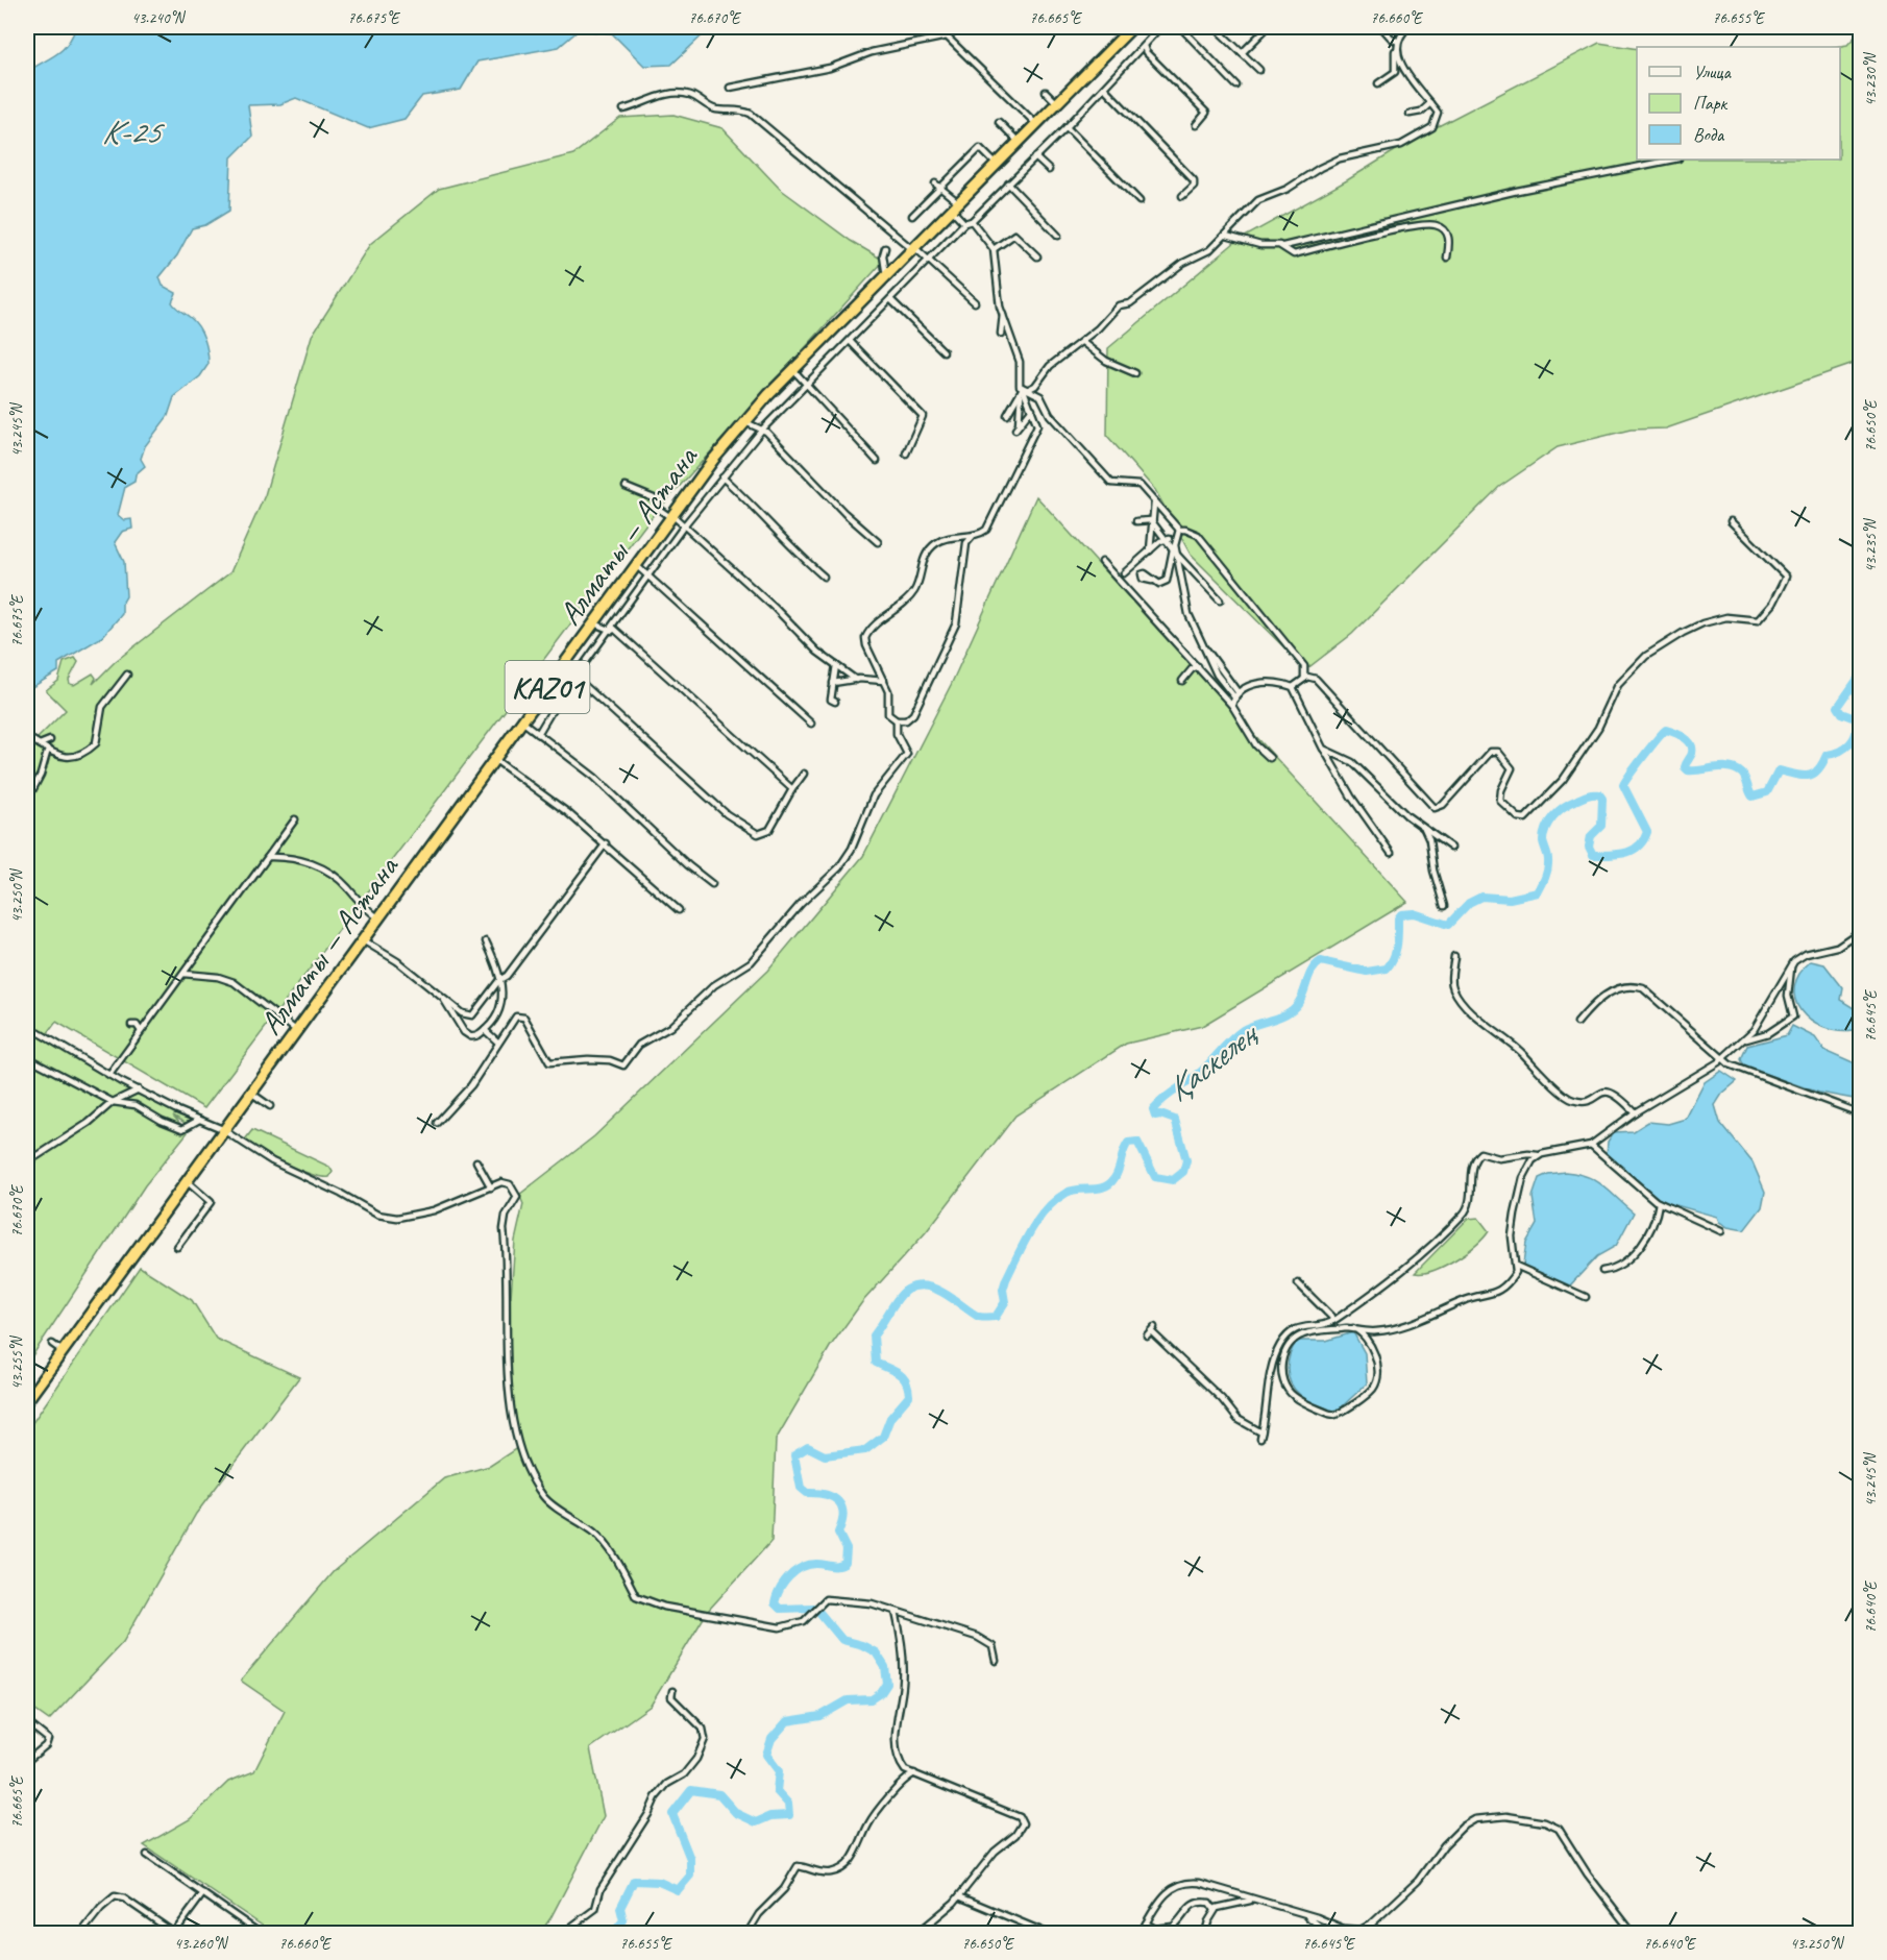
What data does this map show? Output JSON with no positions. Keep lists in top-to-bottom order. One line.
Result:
{"streets":{"highway":["Алматы — Астана","KАZ01"]},"water":["К-25","Қаскелең"],"legend":["Улица","Парк","Вода"],"coordinates":["43.240°N","76.675°E","76.670°E","76.665°E","76.660°E","76.655°E","43.230°N","76.650°E","43.245°N","43.235°N","43.250°N","76.645°E","43.255°N","76.640°E","43.260°N"]}
